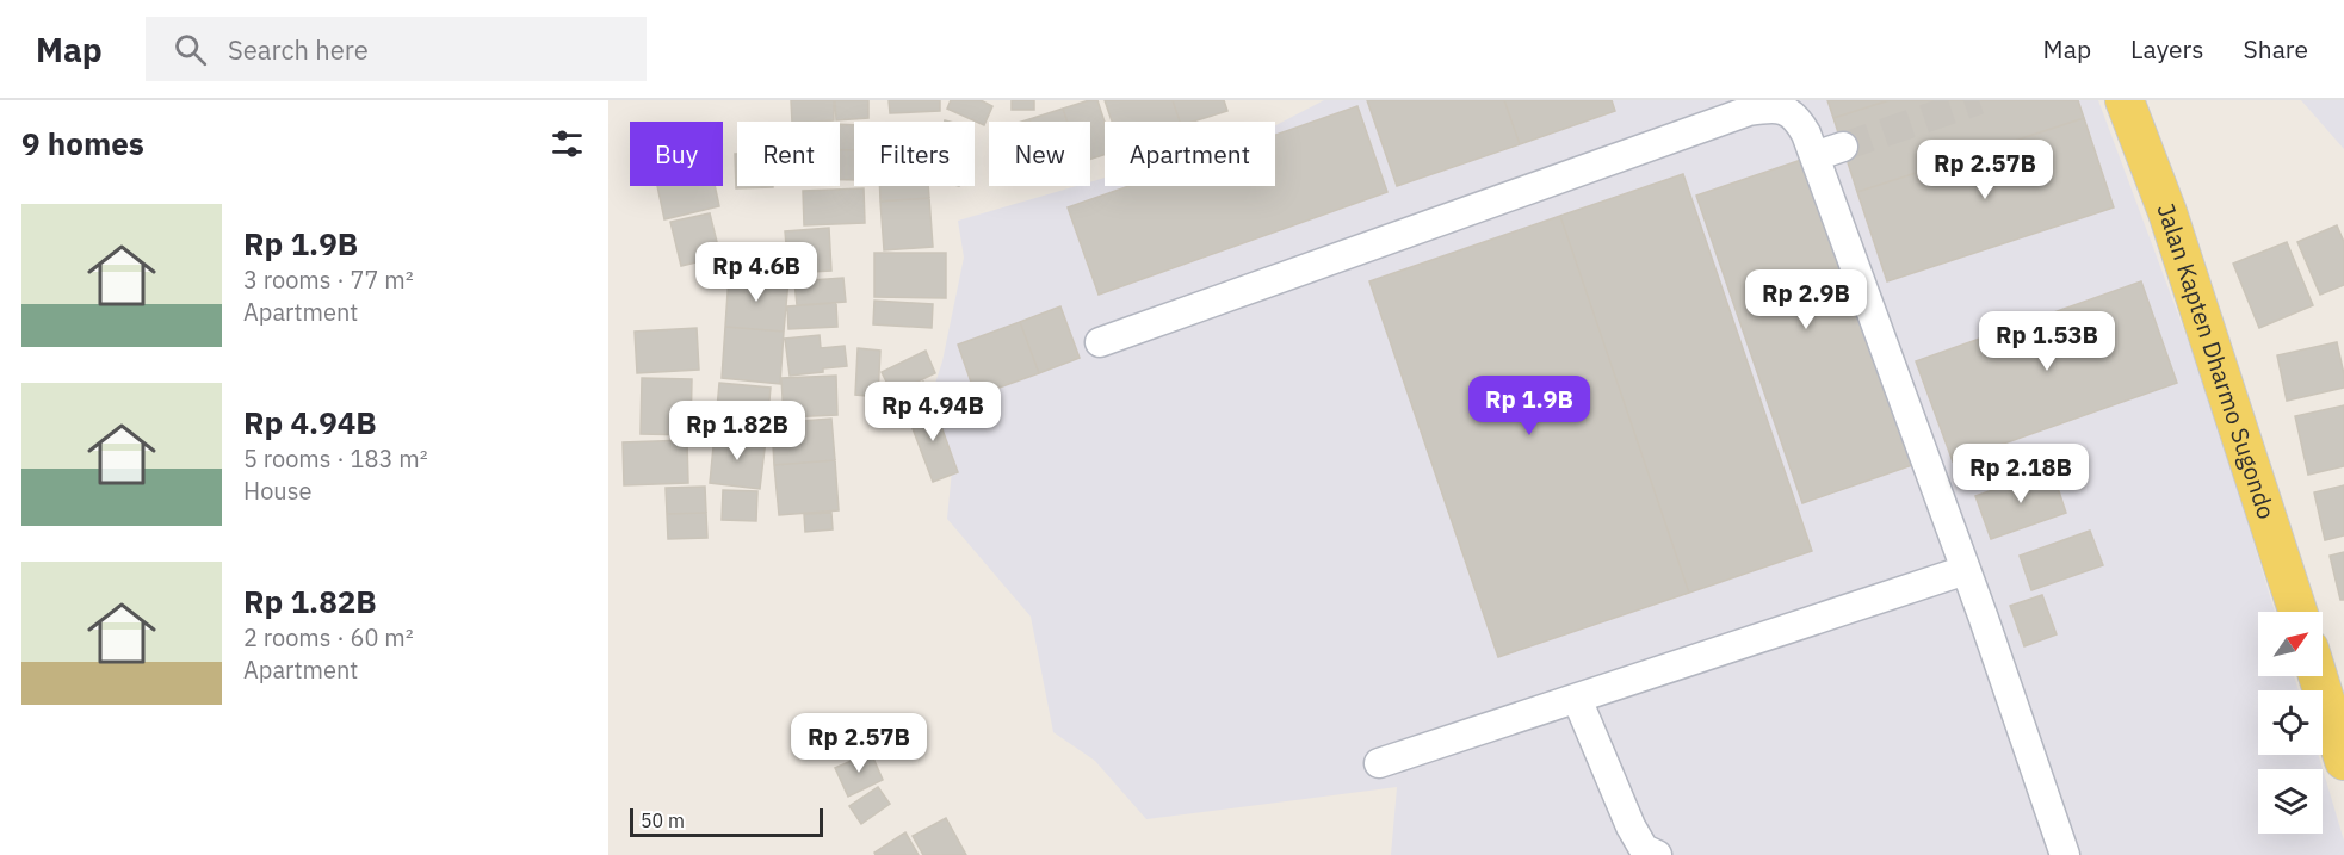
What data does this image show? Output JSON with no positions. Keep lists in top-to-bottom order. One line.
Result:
{"streets":{"main road":["Jalan Kapten Dharmo Sugondo"]},"scale_bar":"50 m","north":"top right","page":{"header":"Map","search":"Search here","nav":["Map","Layers","Share"],"heading":"9 homes","chip":["Buy","Rent","Filters","New","Apartment"],"price":["Rp 2.57B","Rp 4.6B","Rp 2.9B","Rp 1.53B","Rp 1.9B","Rp 4.94B","Rp 1.82B","Rp 2.18B","Rp 2.57B"],"list":[{"name":"Rp 1.9B","note":"3 rooms · 77 m² · Apartment"},{"name":"Rp 4.94B","note":"5 rooms · 183 m² · House"},{"name":"Rp 1.82B","note":"2 rooms · 60 m² · Apartment"}],"scale":"50 m"}}
